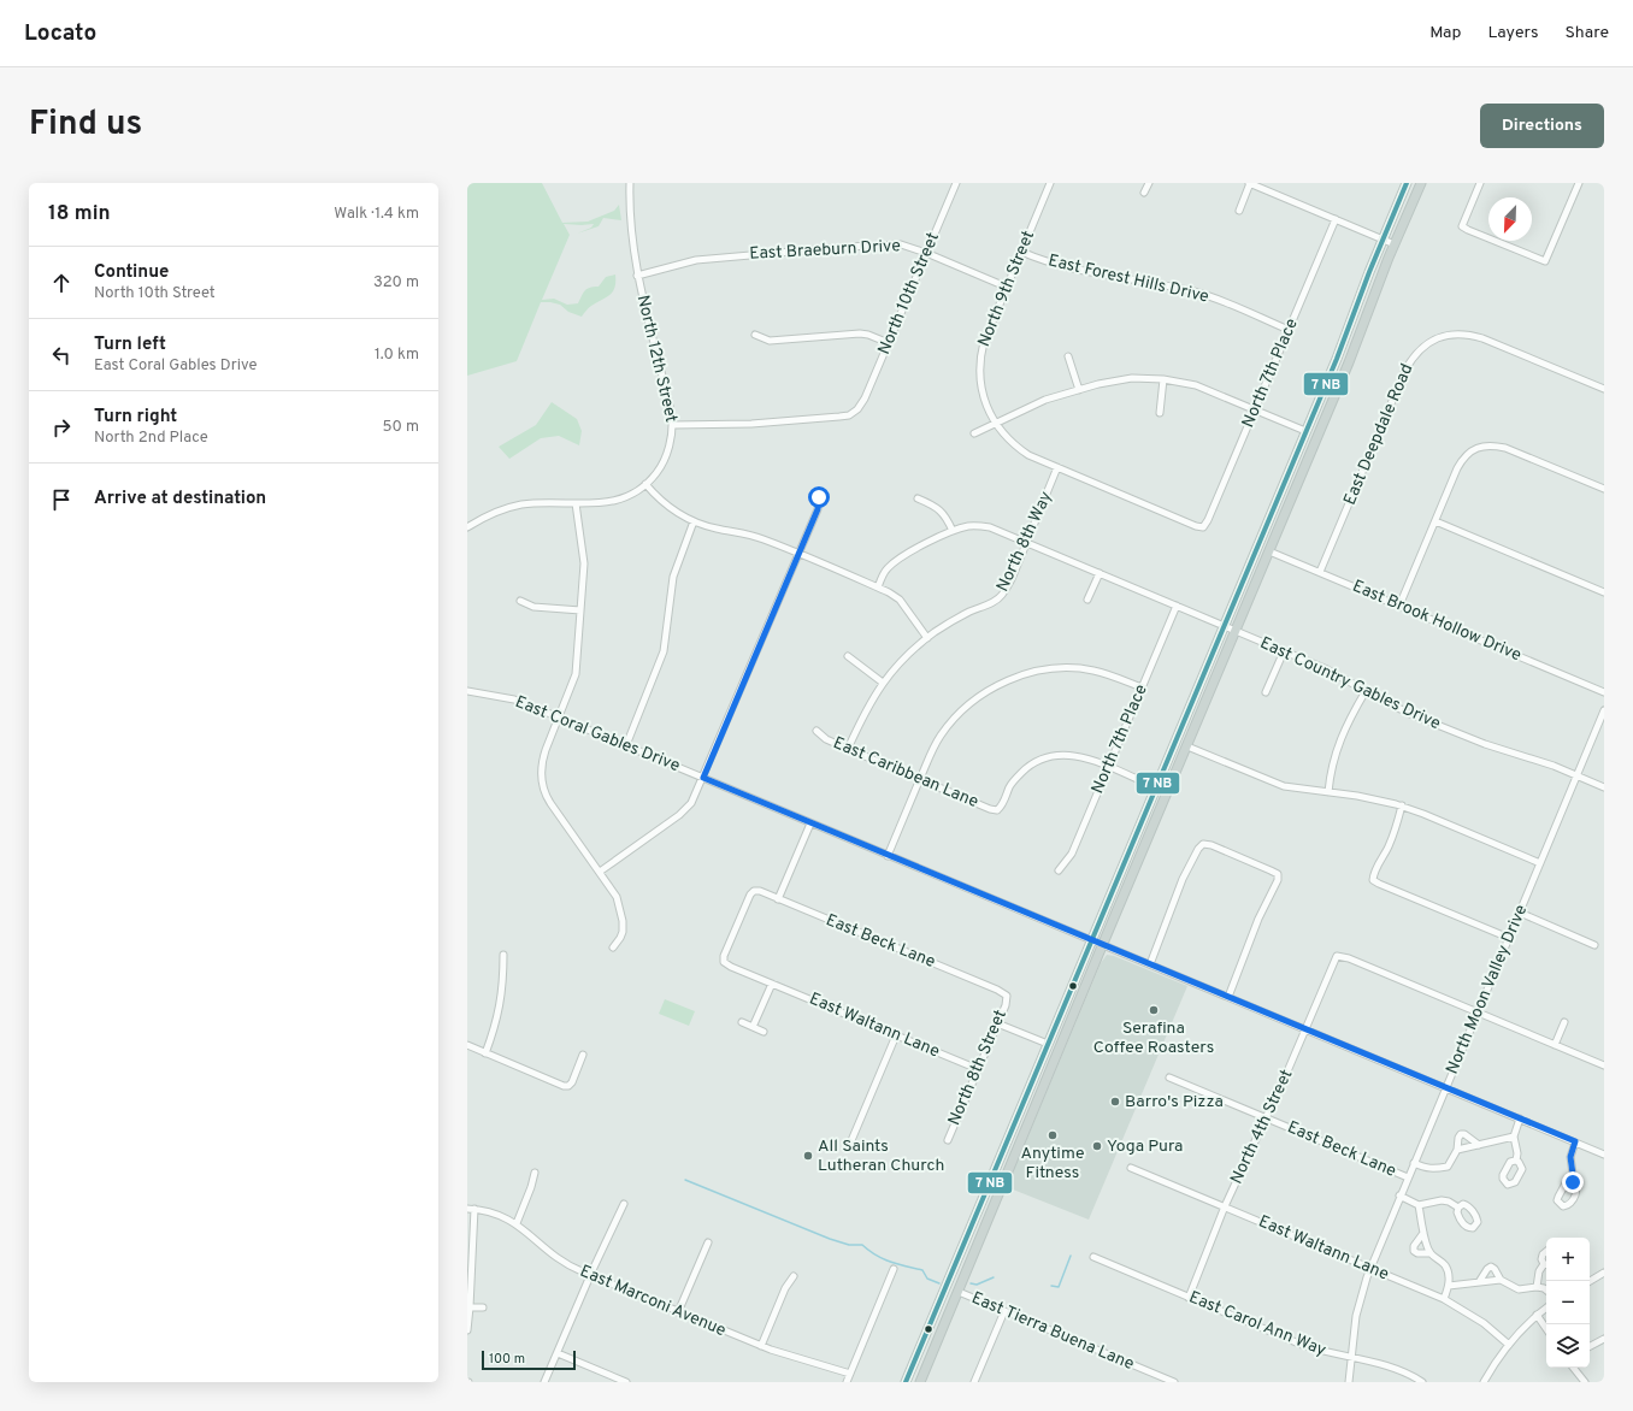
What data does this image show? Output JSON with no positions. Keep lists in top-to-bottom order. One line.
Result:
{"streets":{"street":["East Braeburn Drive","East Forest Hills Drive","North 9th Street","North 10th Street","North 12th Street","North 7th Place","East Deepdale Road","North 8th Way","East Brook Hollow Drive","East Country Gables Drive","East Coral Gables Drive","East Caribbean Lane","East Beck Lane","North Moon Valley Drive","East Waltann Lane","North 8th Street","North 4th Street","East Marconi Avenue","East Carol Ann Way","East Tierra Buena Lane"]},"crossings":[["East Braeburn Drive","North 9th Street"],["East Braeburn Drive","North 10th Street"],["East Braeburn Drive","North 12th Street"],["East Forest Hills Drive","North 9th Street"],["East Forest Hills Drive","North 7th Place"],["North 10th Street","North 12th Street"],["North 7th Place","North 8th Way"],["North 7th Place","East Country Gables Drive"],["North 7th Place","East Caribbean Lane"],["East Deepdale Road","East Brook Hollow Drive"],["North 8th Way","East Country Gables Drive"],["North 8th Way","East Caribbean Lane"],["East Country Gables Drive","North Moon Valley Drive"],["East Coral Gables Drive","North Moon Valley Drive"],["East Coral Gables Drive","North 4th Street"],["East Beck Lane","North Moon Valley Drive"],["East Beck Lane","East Waltann Lane"],["East Beck Lane","North 8th Street"],["East Beck Lane","North 4th Street"],["North Moon Valley Drive","East Waltann Lane"],["North Moon Valley Drive","North 4th Street"],["North Moon Valley Drive","East Carol Ann Way"],["East Waltann Lane","North 8th Street"],["East Waltann Lane","North 4th Street"],["North 4th Street","East Carol Ann Way"]],"places":["Serafina Coffee Roasters","Barro's Pizza","Anytime Fitness","Yoga Pura","All Saints Lutheran Church"],"scale_bar":"100 m","north":"bottom left","page":{"header":"Locato","nav":["Map","Layers","Share"],"title":"Find us","buttons":"Directions","heading":["18 min","Walk · 1.4 km"],"list":[["Continue","North 10th Street","320 m"],["Turn left","East Coral Gables Drive","1.0 km"],["Turn right","North 2nd Place","50 m"],"Arrive at destination"],"map_buttons":["+","−"],"scale":"100 m"}}
